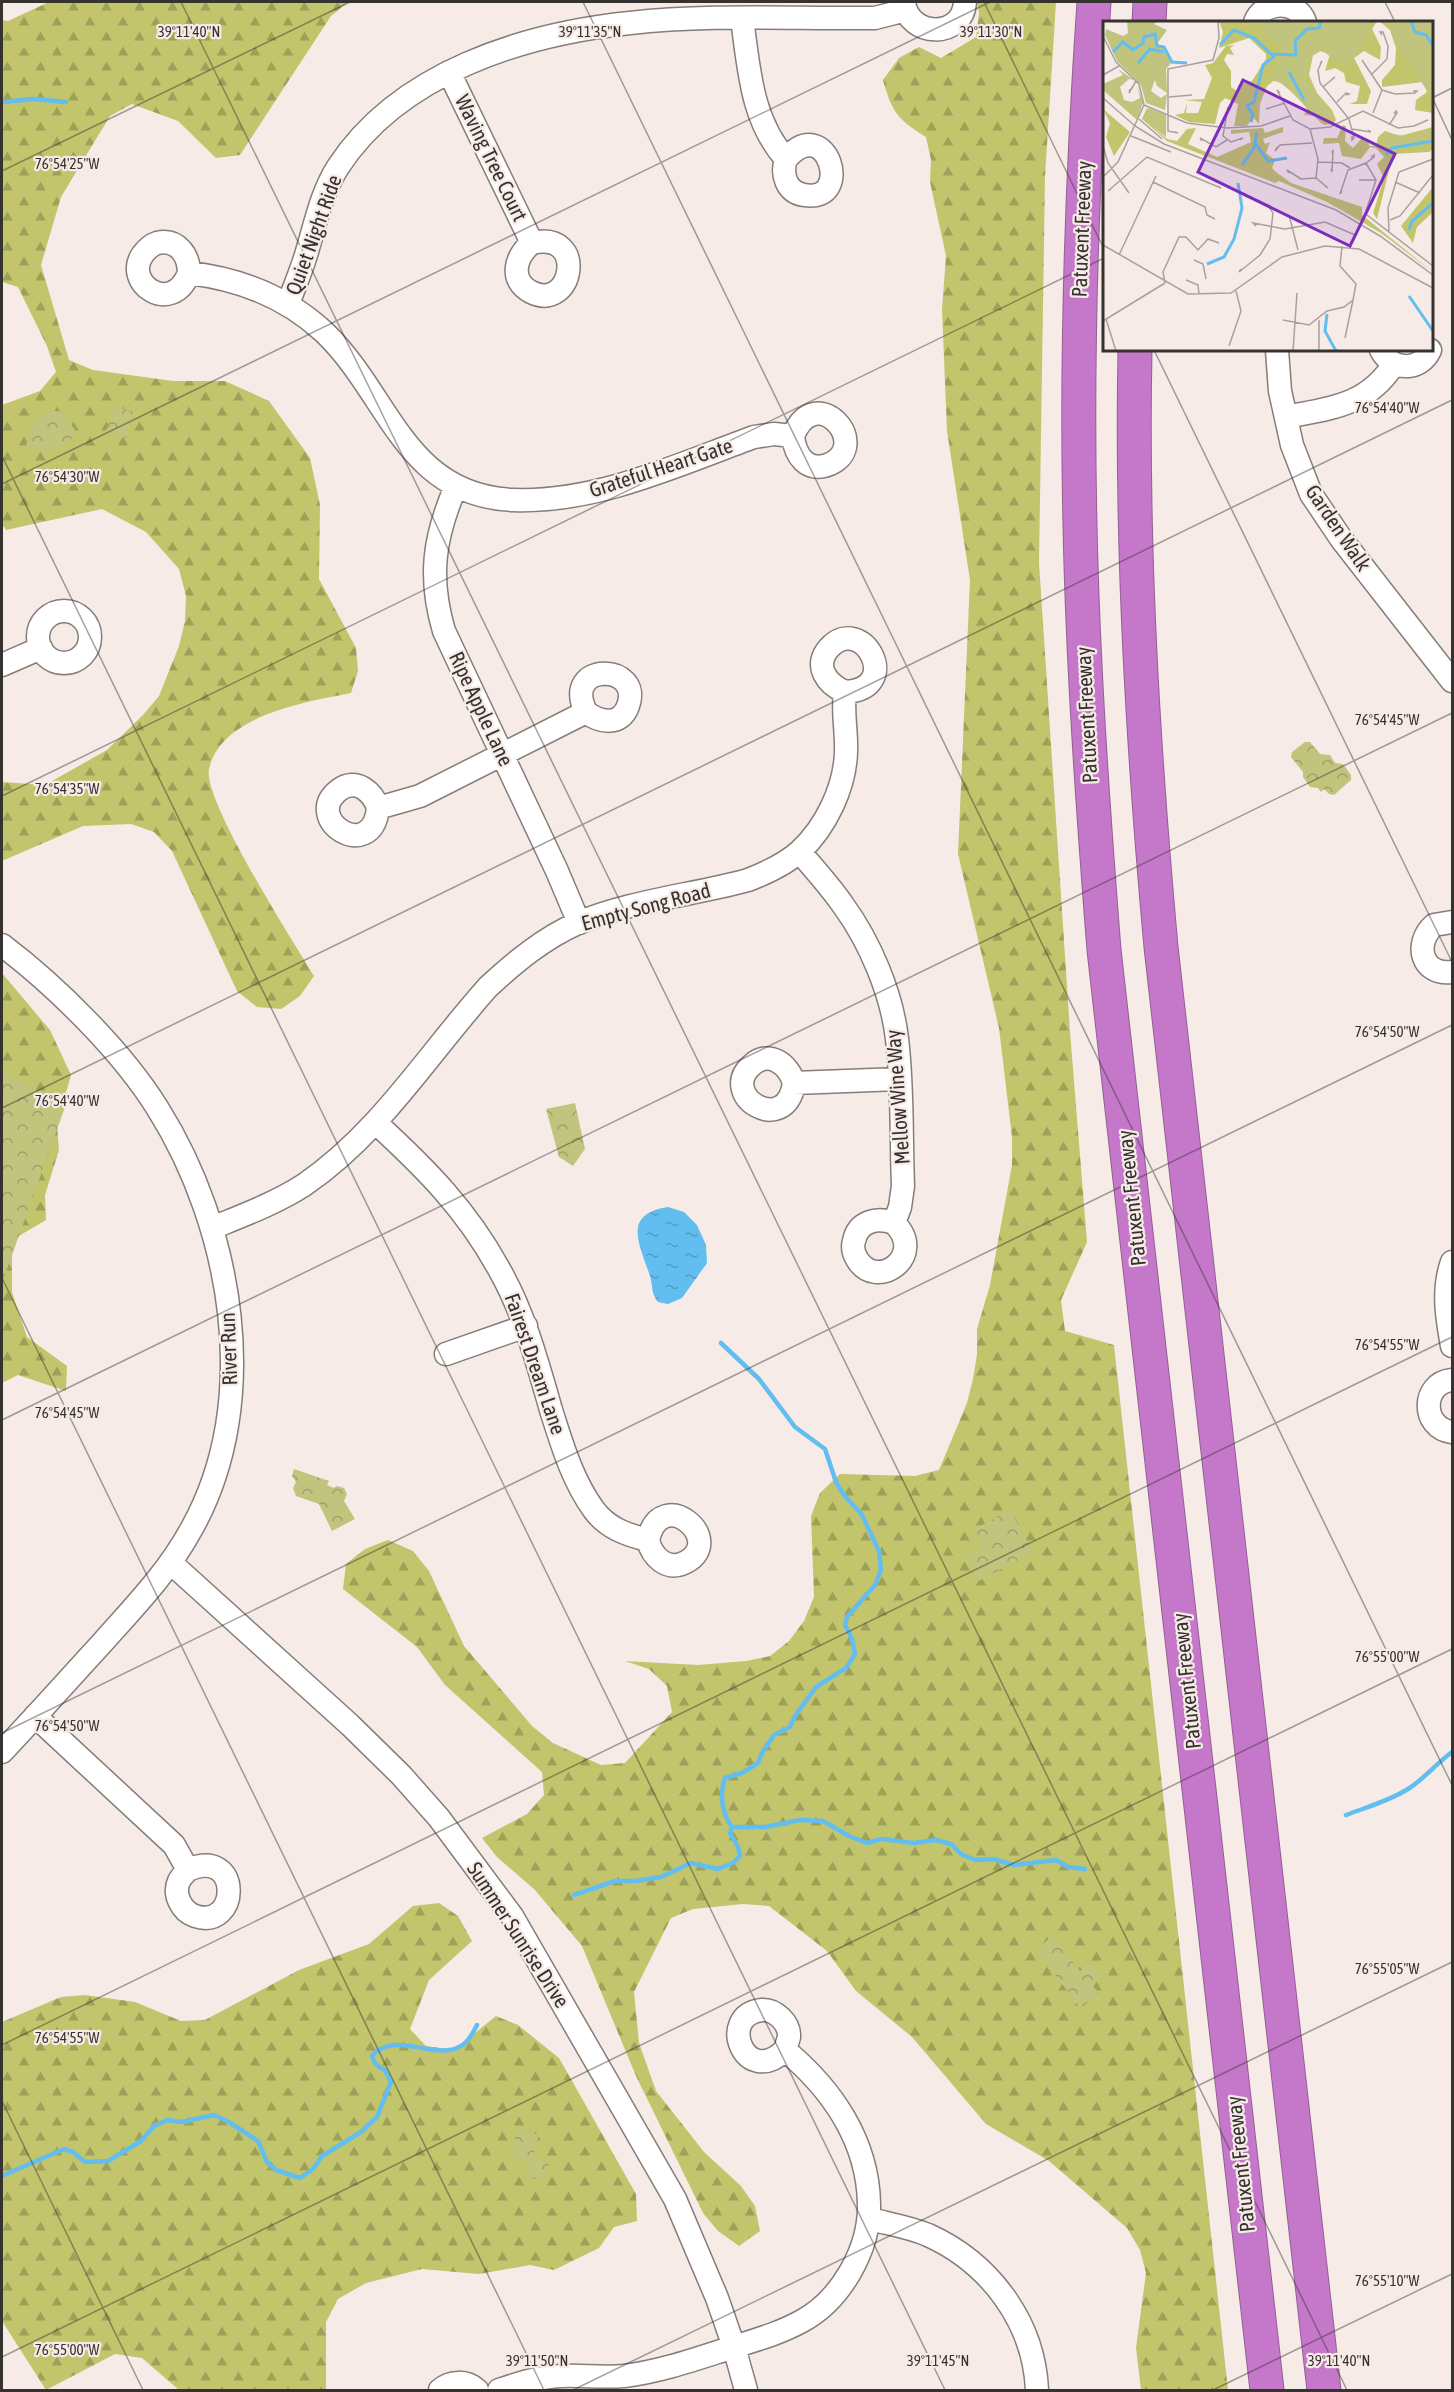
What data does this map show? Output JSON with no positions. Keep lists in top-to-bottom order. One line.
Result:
{"streets":{"highway":["Patuxent Freeway"],"street":["Waving Tree Court","Quiet Night Ride","Grateful Heart Gate","Garden Walk","Ripe Apple Lane","Empty Song Road","Mellow Wine Way","River Run","Fairest Dream Lane","Summer Sunrise Drive"]},"crossings":[["Waving Tree Court","Quiet Night Ride"],["Quiet Night Ride","Grateful Heart Gate"],["Grateful Heart Gate","Ripe Apple Lane"],["Ripe Apple Lane","Empty Song Road"],["Empty Song Road","Mellow Wine Way"],["Empty Song Road","River Run"],["Empty Song Road","Fairest Dream Lane"],["River Run","Summer Sunrise Drive"]],"coordinates":["39°11'35\"N","39°11'30\"N","39°11'40\"N","76°54'25\"W","76°54'40\"W","76°54'30\"W","76°54'45\"W","76°54'35\"W","76°54'50\"W","76°54'55\"W","76°55'00\"W","76°55'05\"W","76°55'10\"W","39°11'50\"N","39°11'45\"N"]}
